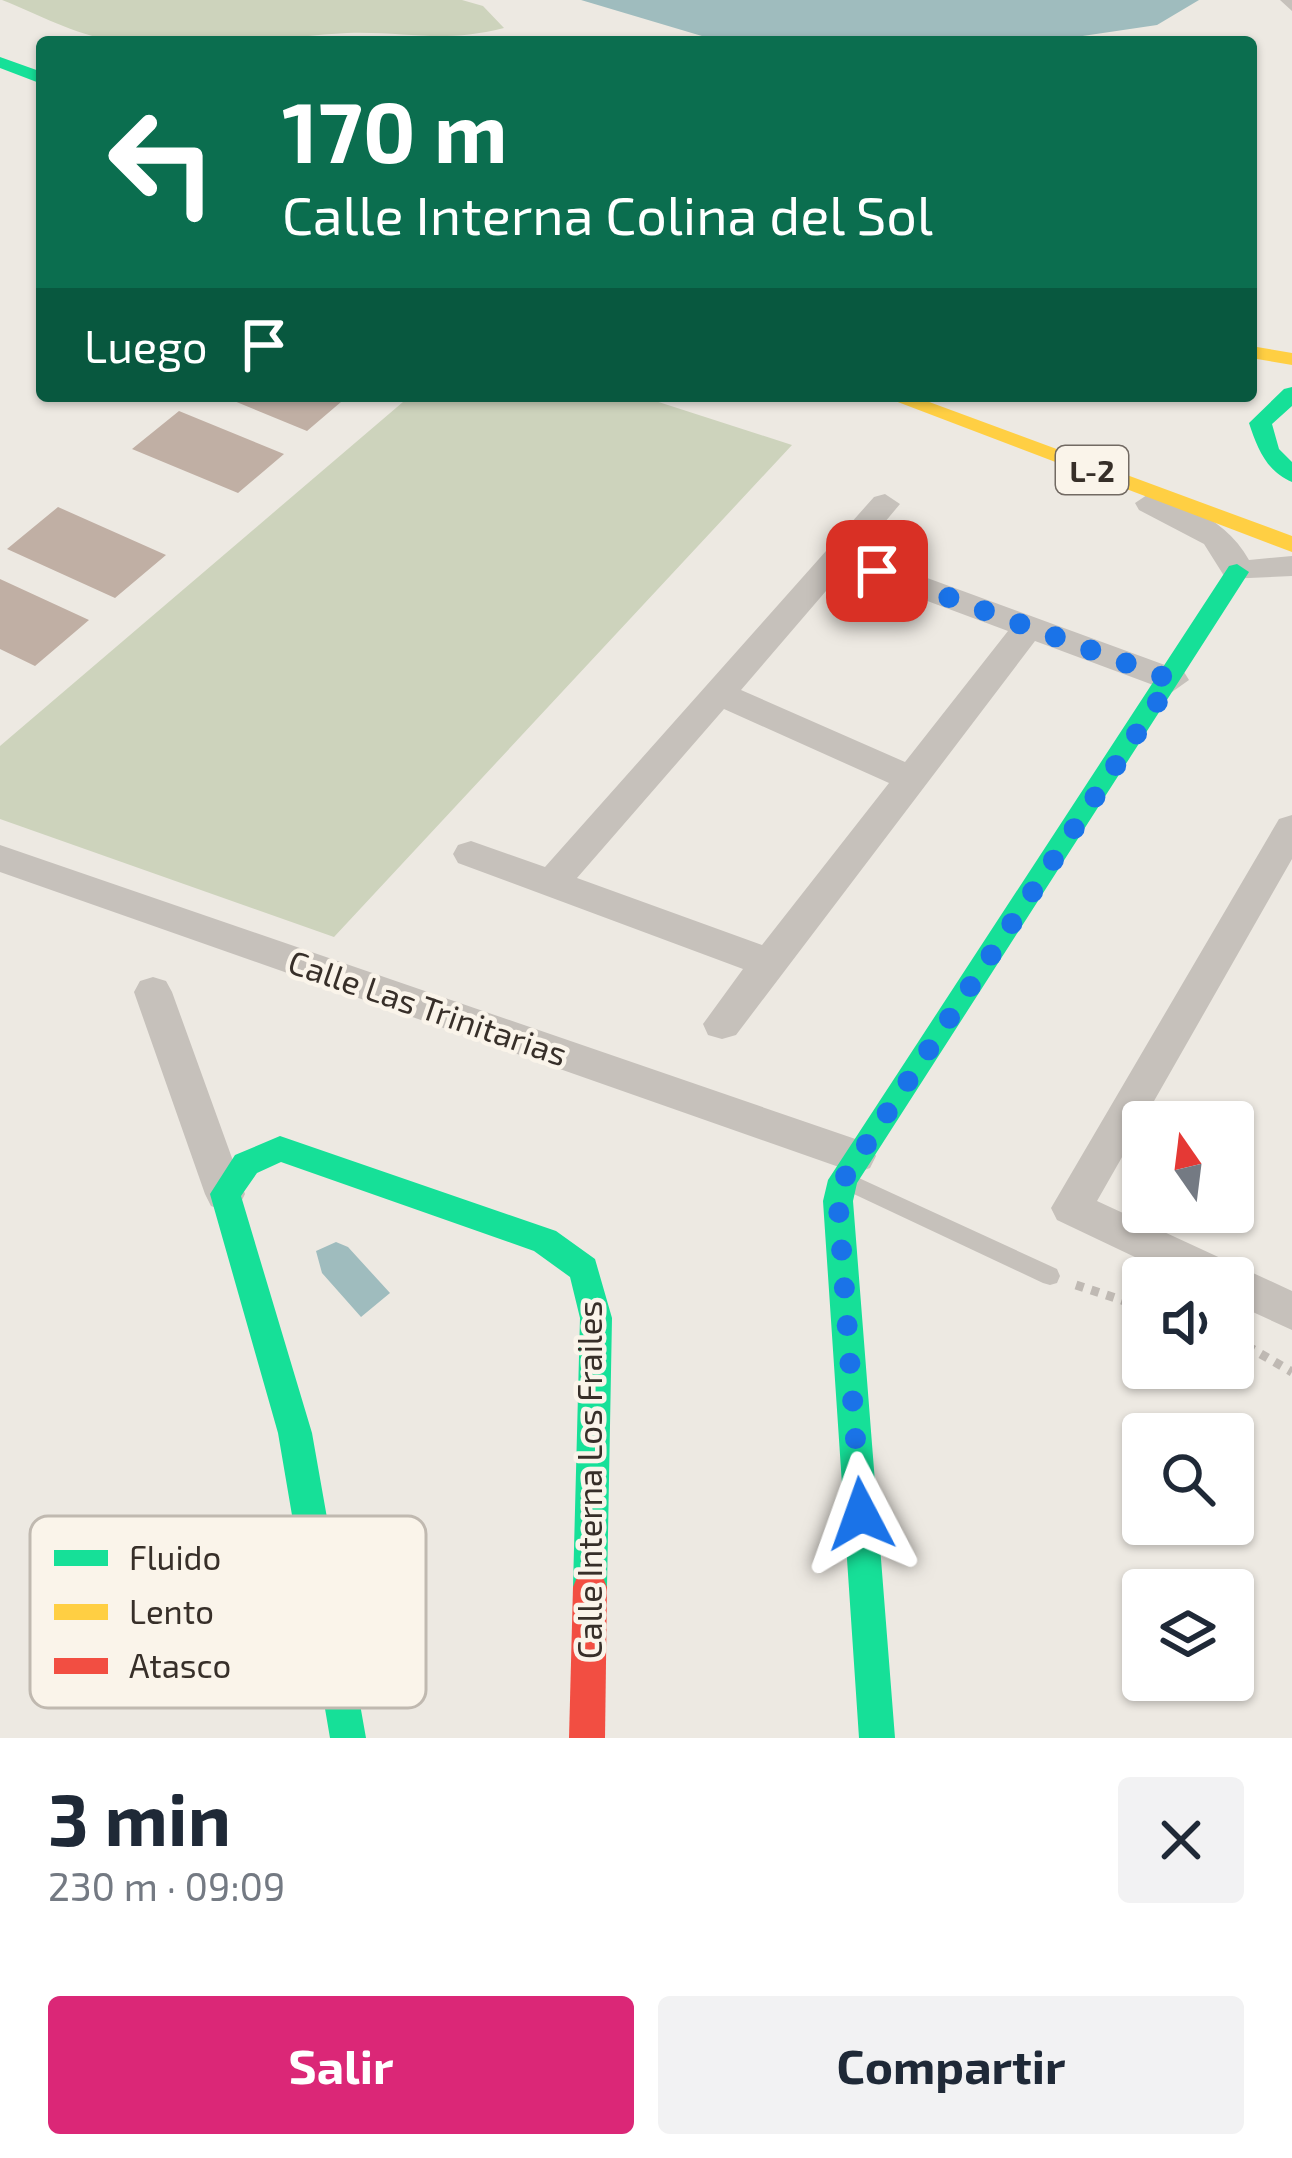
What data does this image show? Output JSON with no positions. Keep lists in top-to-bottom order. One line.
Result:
{"streets":{"street":["L-2","Calle Las Trinitarias","Calle Interna Los Frailes"]},"legend":["Fluido","Lento","Atasco"],"north":"top","page":{"turn":["170 m","Calle Interna Colina del Sol"],"then":"Luego","heading":["3 min","230 m · 09:09"],"buttons":["Salir","Compartir"]}}
